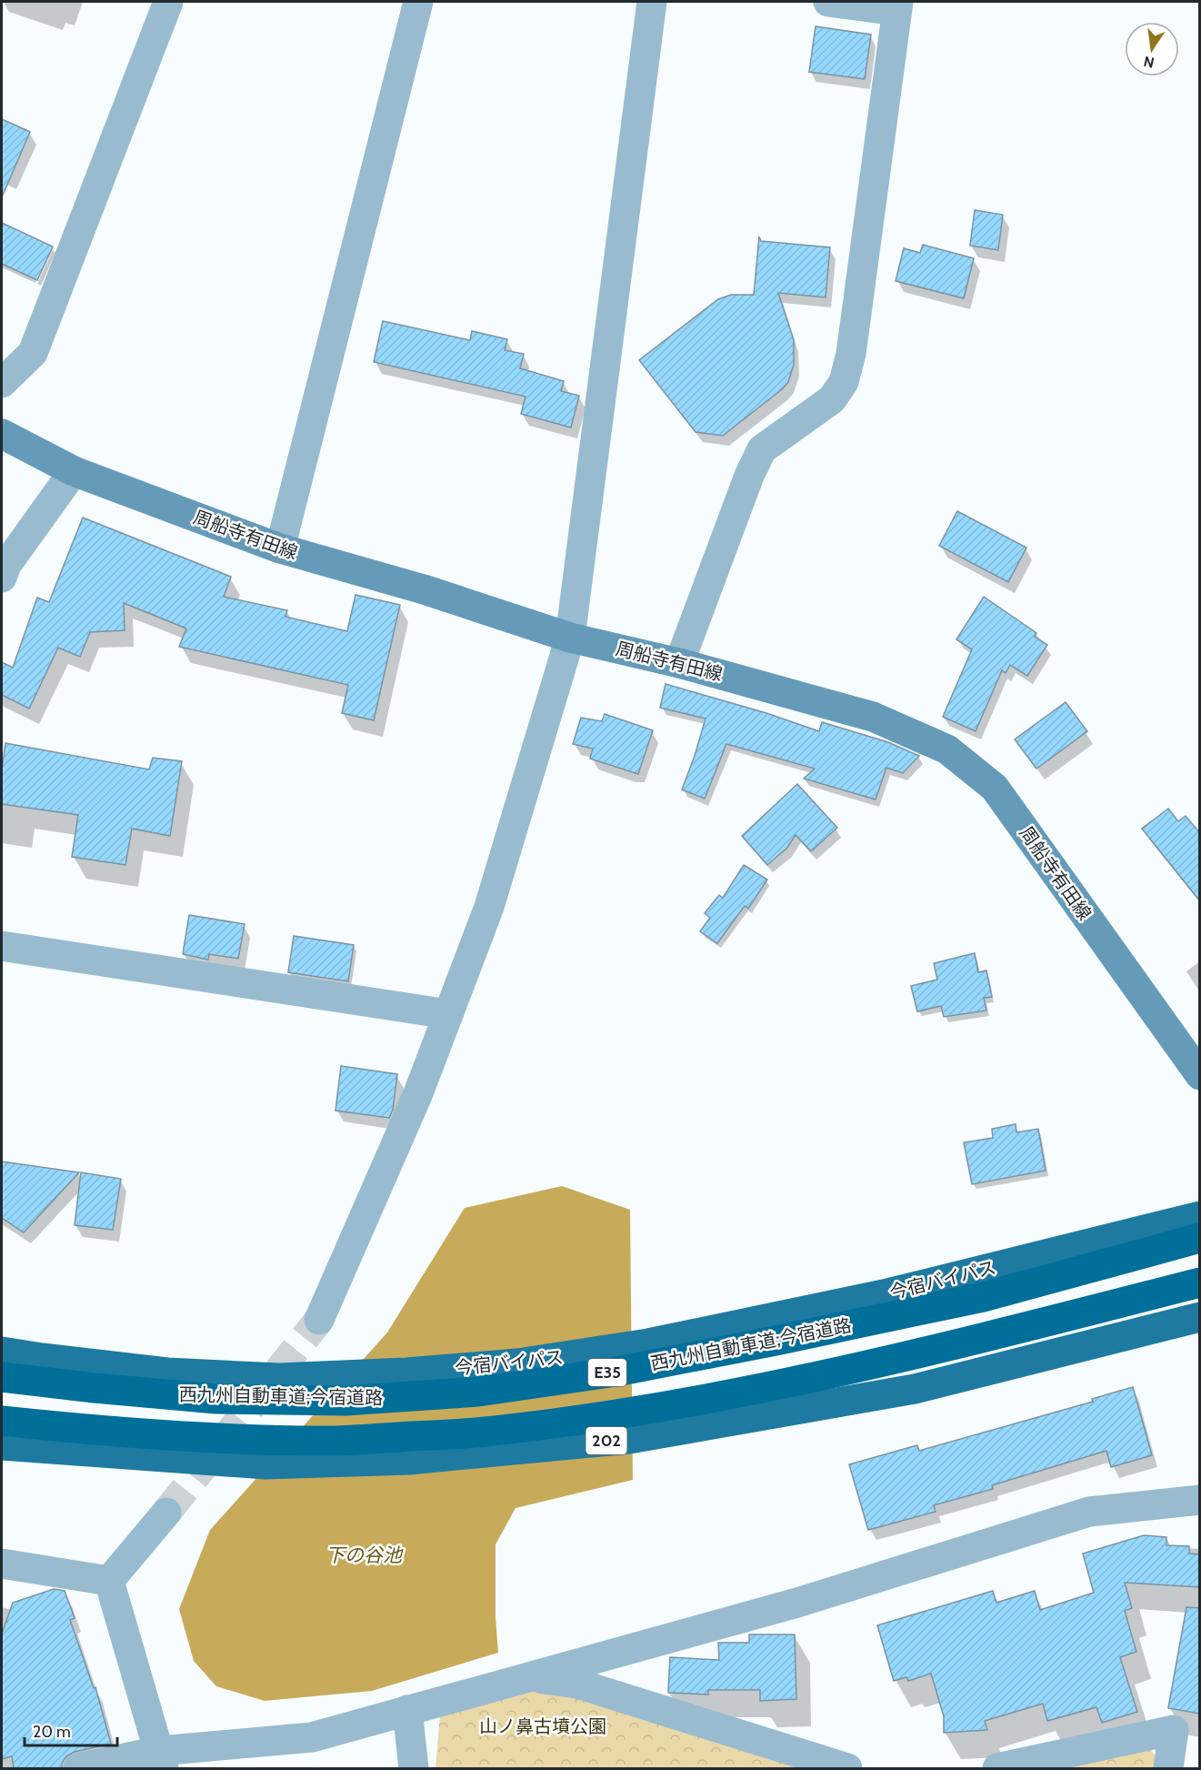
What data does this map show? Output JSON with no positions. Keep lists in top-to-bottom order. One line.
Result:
{"streets":{"highway":["今宿バイパス","西九州自動車道;今宿道路","E35","202"],"main road":["周船寺有田線"]},"water":["下の谷池"],"parks":["山ノ鼻古墳公園"],"scale_bar":"20 m","north":"bottom"}
